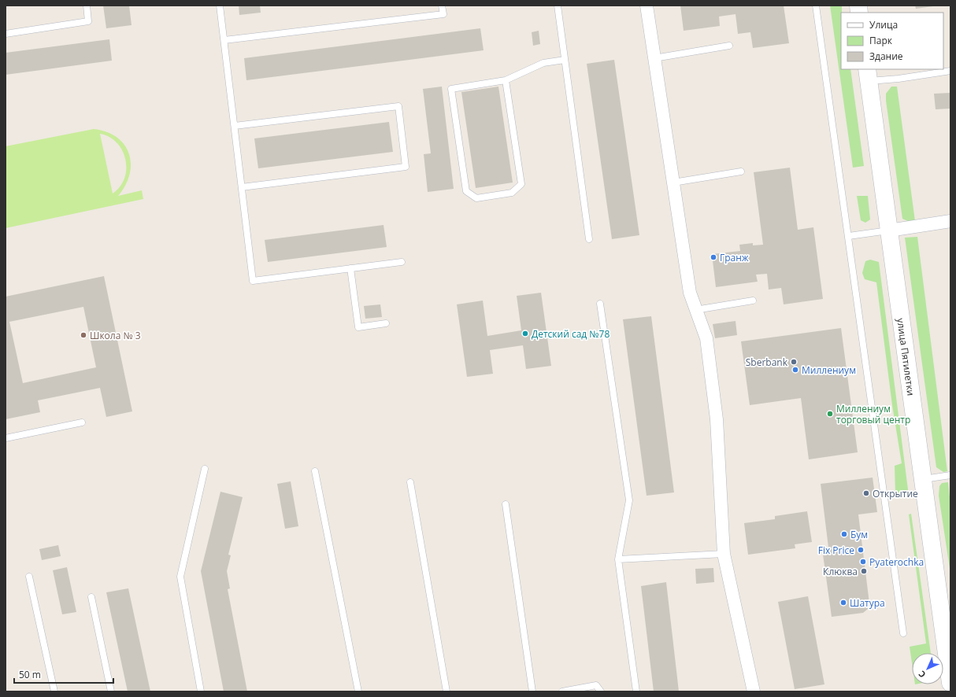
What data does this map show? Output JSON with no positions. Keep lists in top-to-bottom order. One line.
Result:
{"streets":{"main road":["улица Пятилетки"]},"places":["Гранж","Детский сад №78","Школа № 3","Sberbank","Миллениум","Миллениум торговый центр","Открытие","Бум","Fix Price","Pyaterochka","Клюква","Шатура"],"legend":["Улица","Парк","Здание"],"scale_bar":"50 m","north":"bottom left"}
